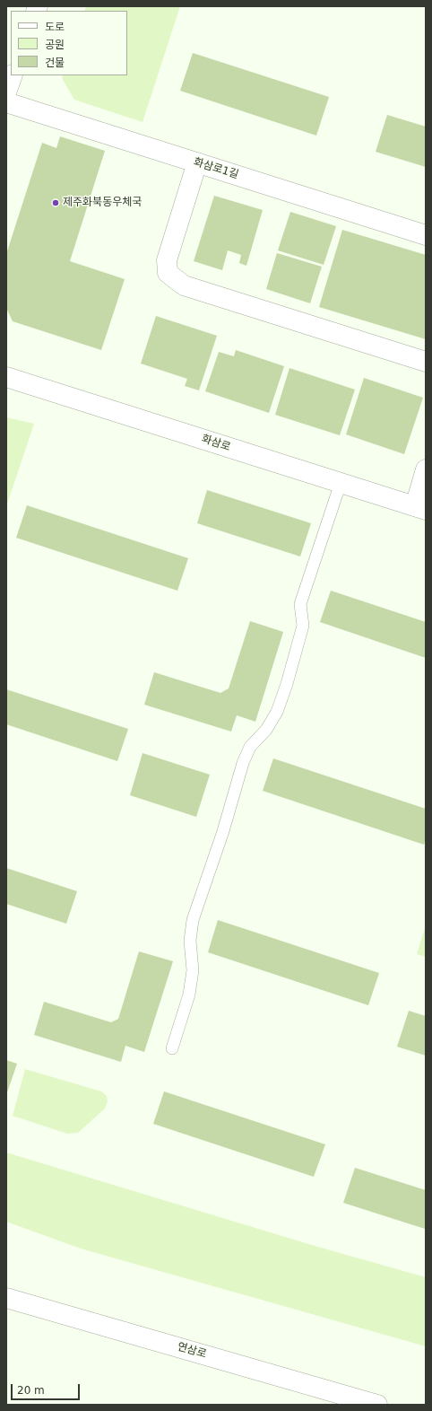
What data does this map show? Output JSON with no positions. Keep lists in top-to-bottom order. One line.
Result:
{"streets":{"street":["화삼로1길","화삼로","연삼로"]},"places":["제주화북동우체국"],"legend":["도로","공원","건물"],"scale_bar":"20 m"}
